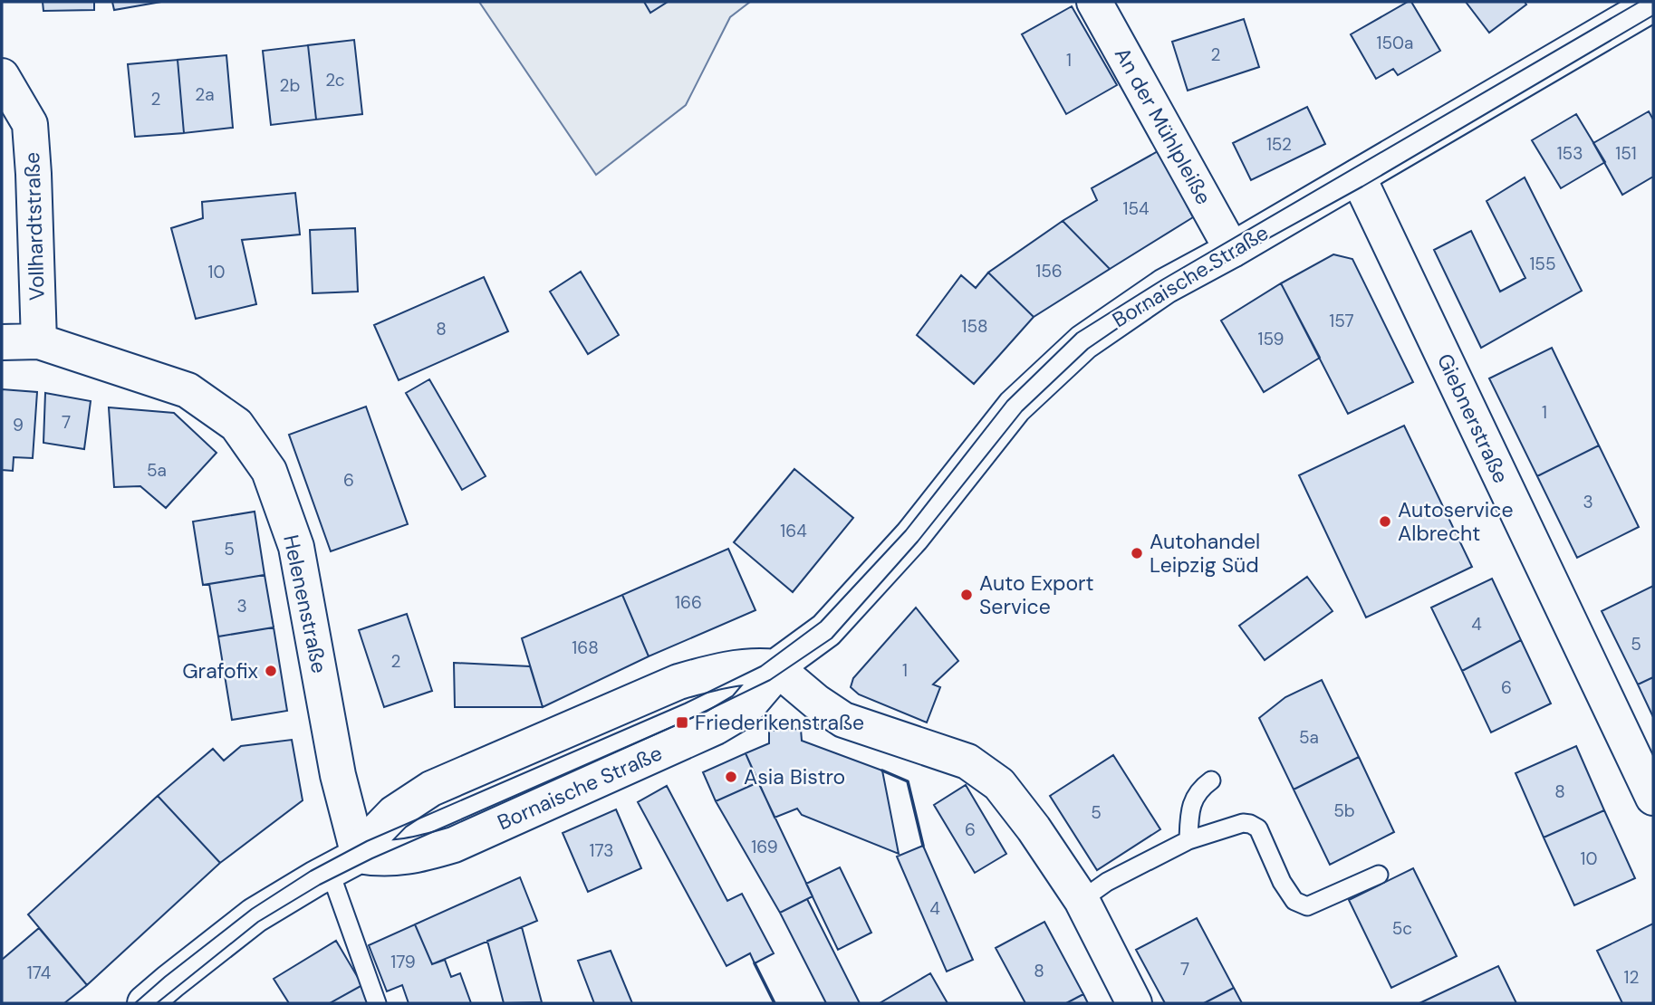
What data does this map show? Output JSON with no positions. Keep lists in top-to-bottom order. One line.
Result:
{"streets":{"street":["An der Mühlpleiße","Vollhardtstraße","Bornaische Straße","Giebnerstraße","Helenenstraße"]},"crossings":[["An der Mühlpleiße","Bornaische Straße"],["Vollhardtstraße","Helenenstraße"],["Bornaische Straße","Giebnerstraße"],["Bornaische Straße","Helenenstraße"]],"places":{"other":["Autoservice Albrecht","Autohandel Leipzig Süd","Auto Export Service","Grafofix","Asia Bistro"],"transit":["Friederikenstraße"]},"house_numbers":["150a","2","1","2c","2b","2a","2","152","153","151","154","155","156","10","157","158","8","159","1","7","9","5a","6","3","164","5","166","3","4","5","168","2","1","6","5a","8","5b","5","6","169","173","10","4","5c","179","7","8","174","12"]}
